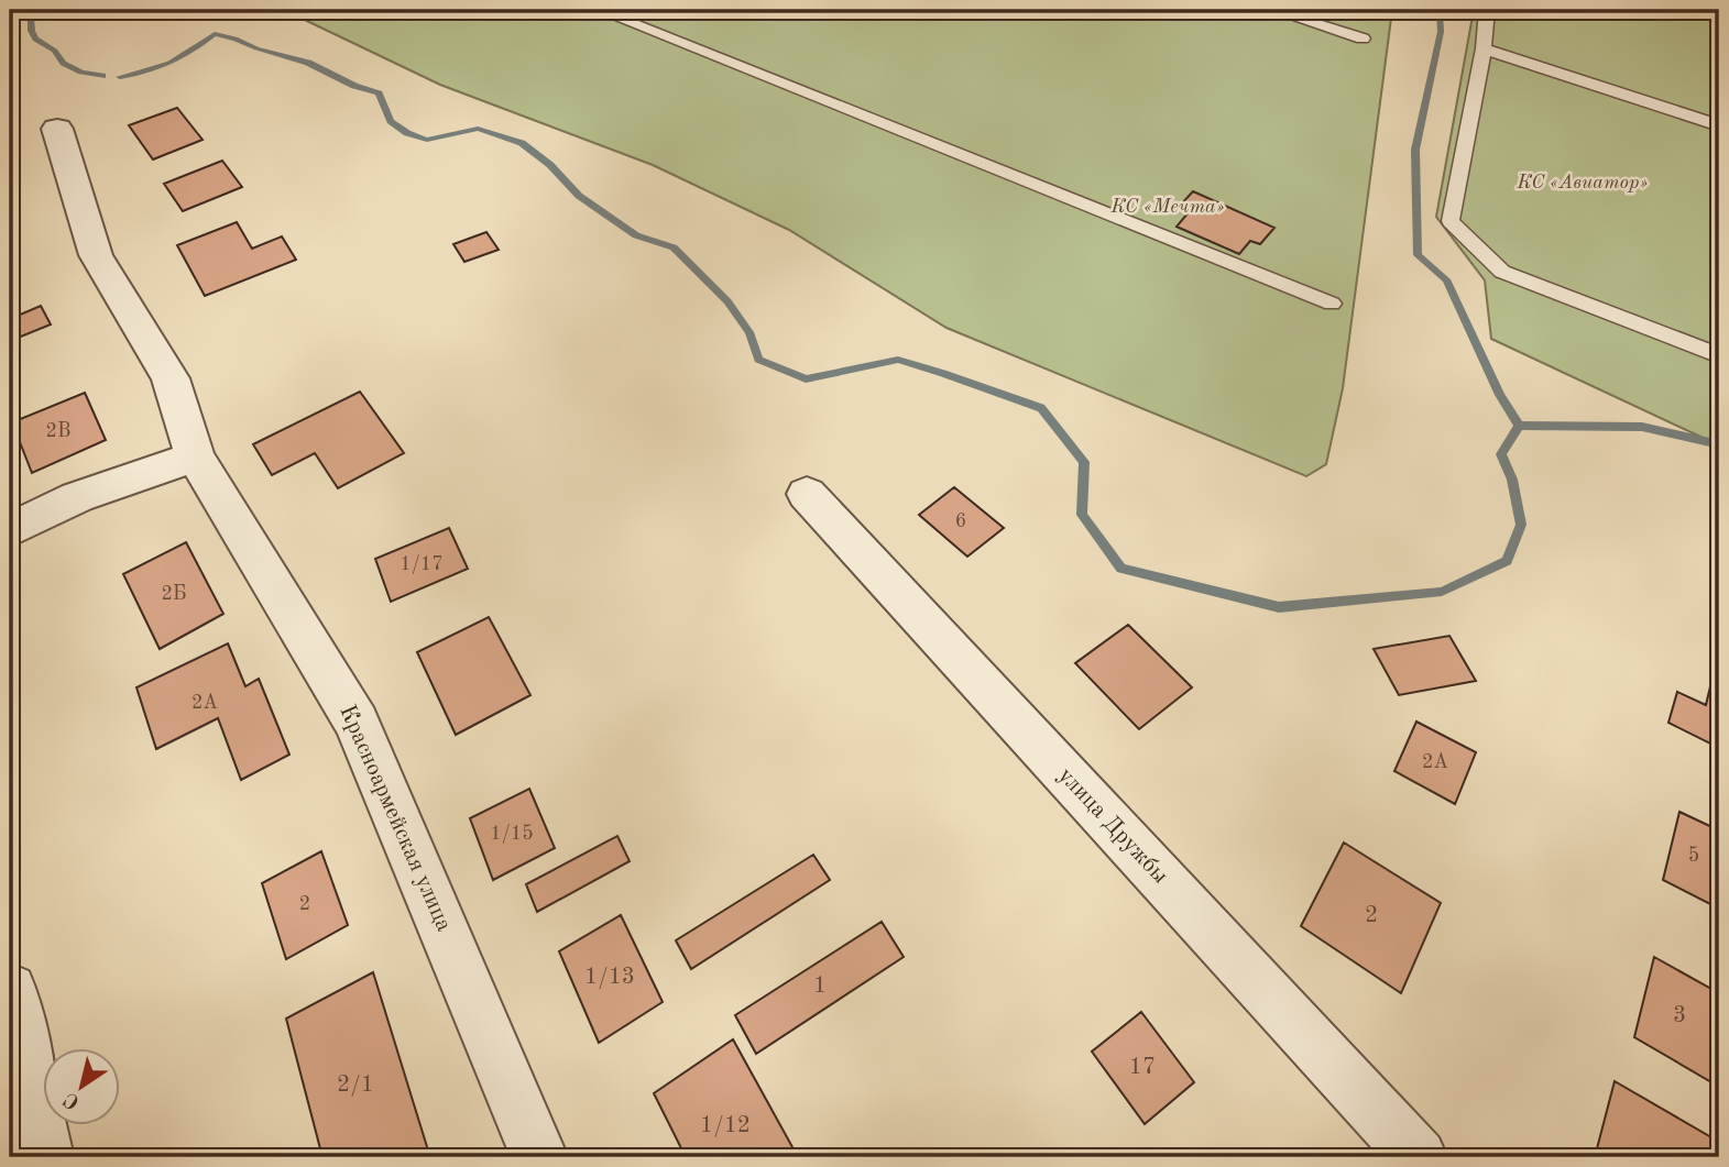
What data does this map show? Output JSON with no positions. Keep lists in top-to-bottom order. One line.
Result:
{"streets":{"street":["Красноармейская улица","улица Дружбы"]},"parks":["КС «Авиатор»","КС «Мечта»"],"house_numbers":["2В","6","1/17","2Б","2А","2А","1/15","5","2","2","1/13","1","3","17","2/1","1/12"],"north":"bottom left"}
